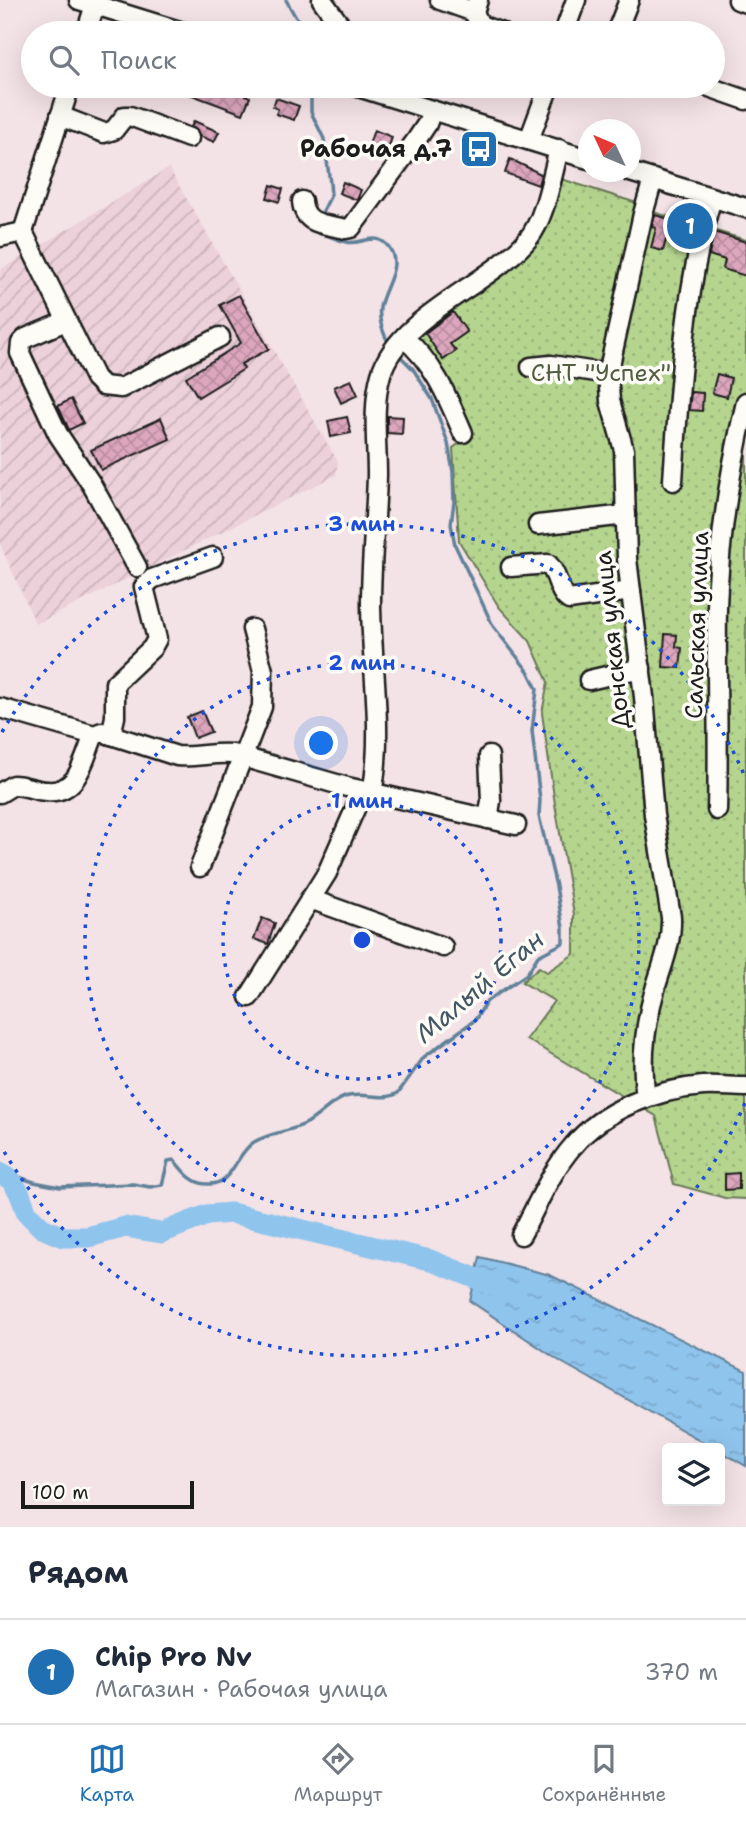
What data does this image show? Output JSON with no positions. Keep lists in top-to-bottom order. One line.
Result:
{"streets":{"street":["Сальская улица","Донская улица"]},"water":["Малый Еган"],"parks":["СНТ \"Успех\""],"places":{"bus stop":["Рабочая д.7"]},"scale_bar":"100 m","north":"top left","page":{"search":"Поиск","pins":"1","scale":"100 m","heading":"Рядом","list":[{"mark":"1","name":"Chip Pro Nv","note":"Магазин · Рабочая улица","value":"370 m"}],"nav":["Карта","Маршрут","Сохранённые"]},"rings":["3 мин","2 мин","1 мин"]}
